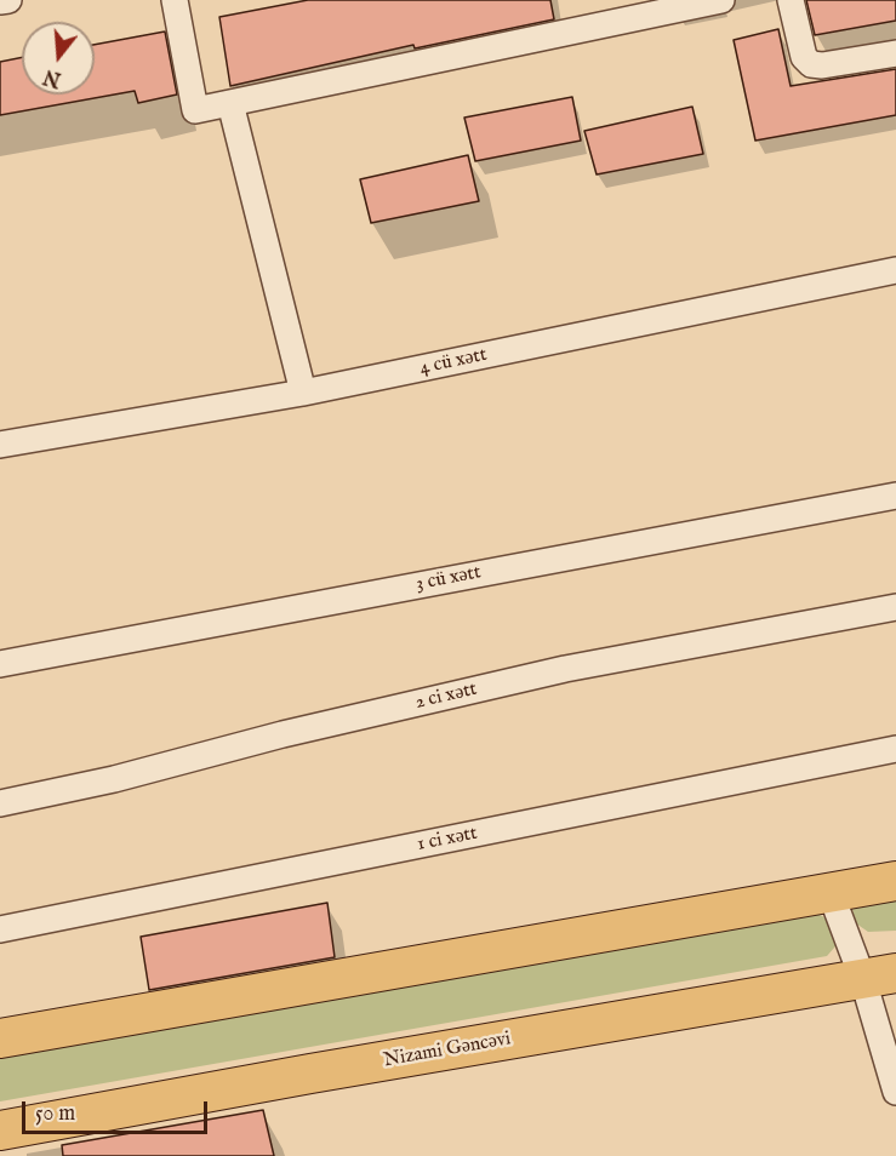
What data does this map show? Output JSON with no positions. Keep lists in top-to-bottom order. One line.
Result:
{"streets":{"main road":["Nizami Gəncəvi"],"street":["4 cü xətt","3 cü xətt","2 ci xətt","1 ci xətt"]},"scale_bar":"50 m","north":"bottom"}
